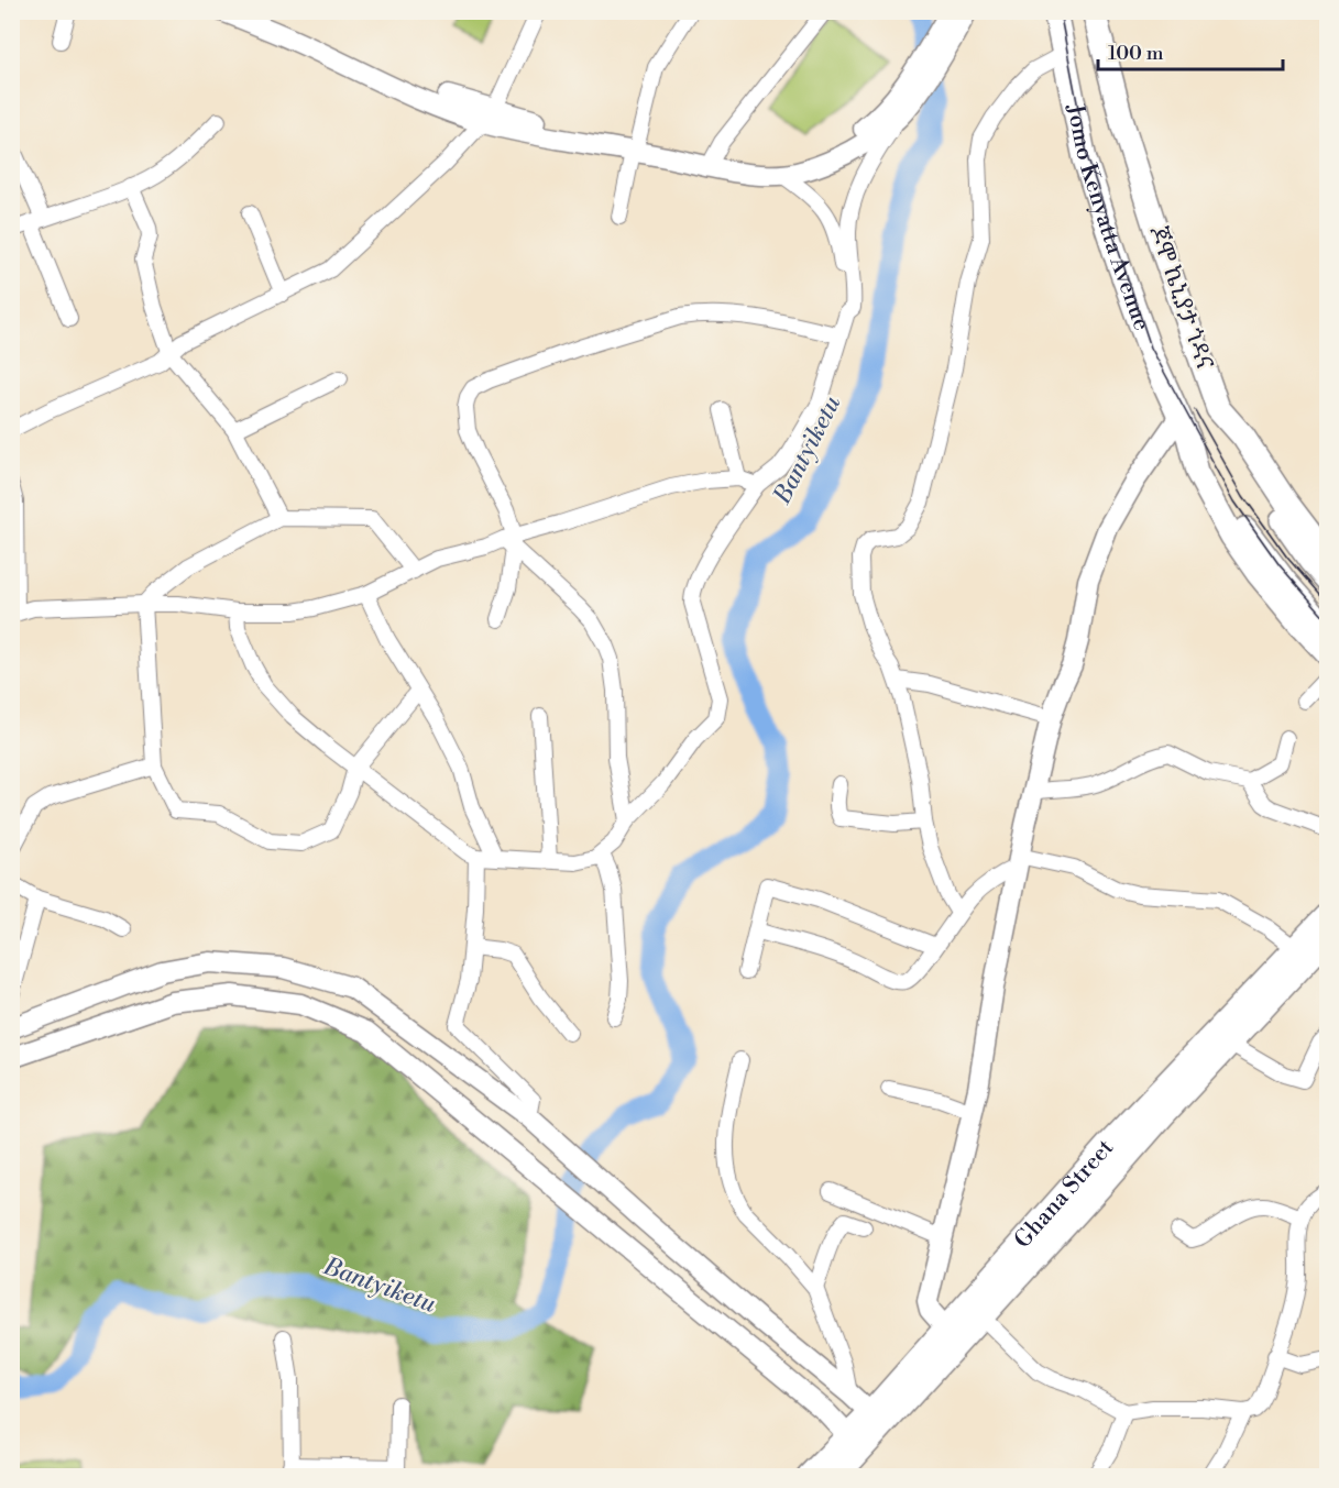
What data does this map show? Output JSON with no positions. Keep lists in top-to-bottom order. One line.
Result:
{"streets":{"main road":["Jomo Kenyatta Avenue","ጆሞ ኬኒያታ ጎዳና","Ghana Street"]},"water":["Bantyiketu"],"scale_bar":"100 m"}
